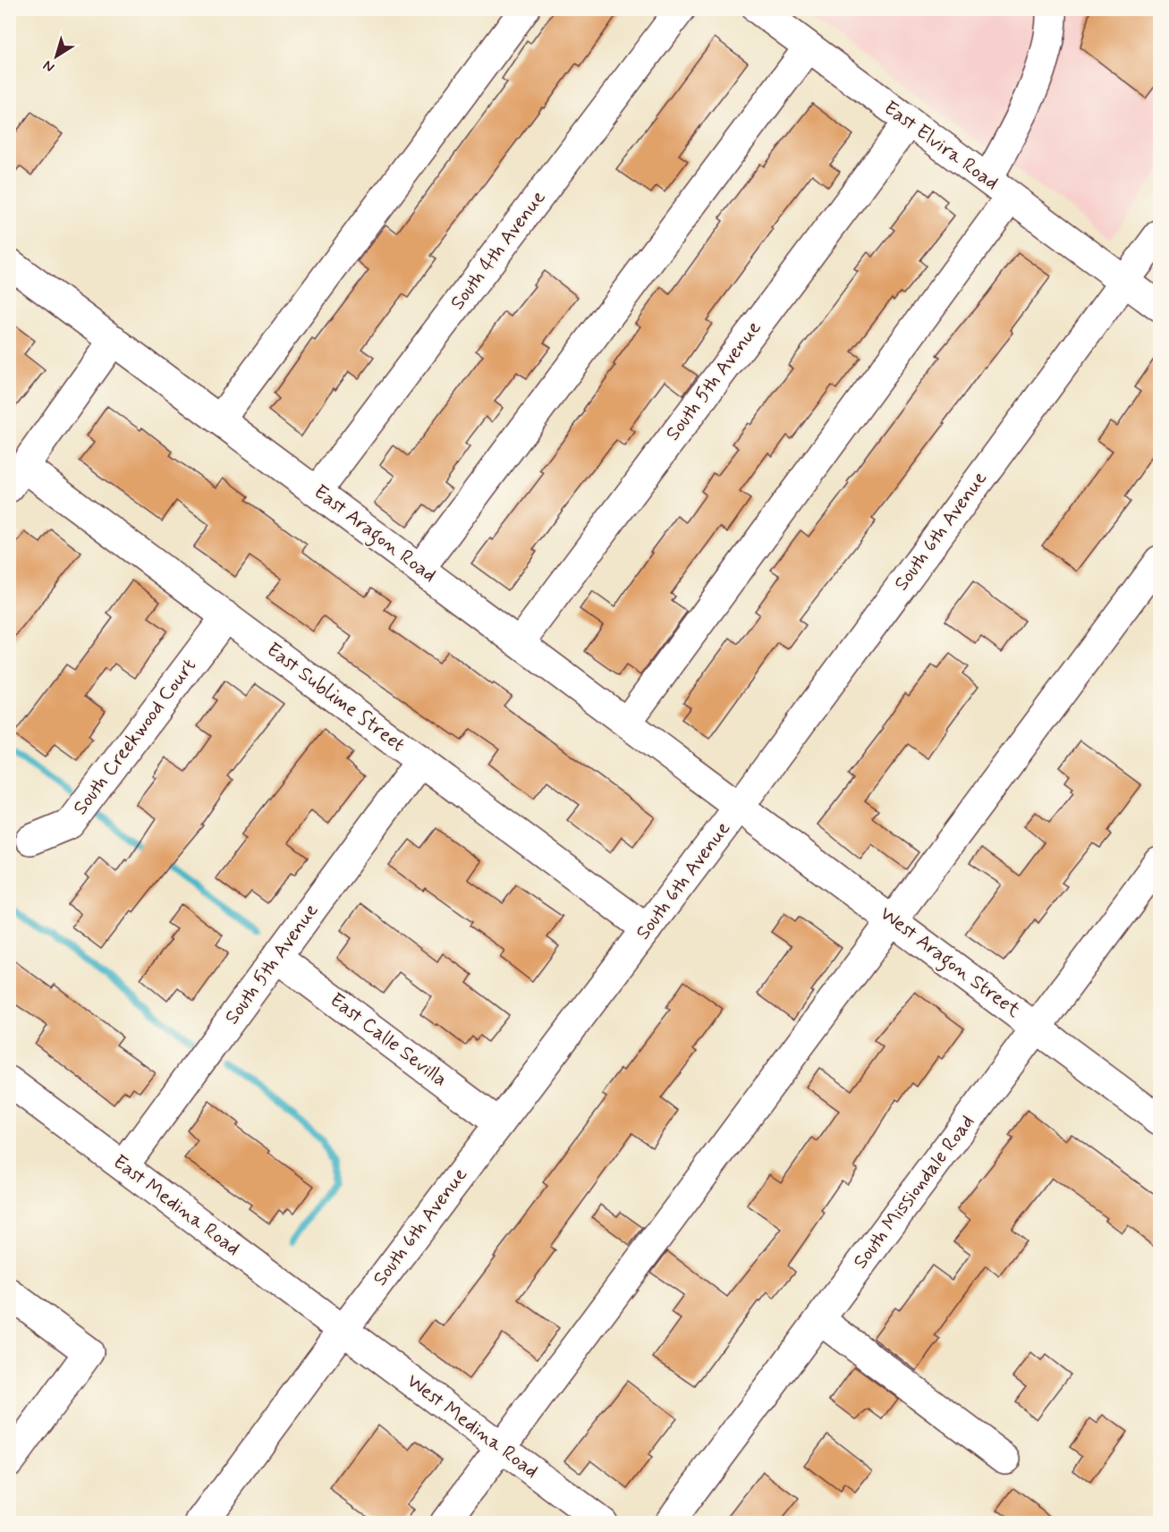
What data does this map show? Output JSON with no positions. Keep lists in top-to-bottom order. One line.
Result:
{"streets":{"street":["East Elvira Road","South 4th Avenue","South 5th Avenue","South 6th Avenue","East Aragon Road","East Sublime Street","South Creekwood Court","West Aragon Street","East Calle Sevilla","South Missiondale Road","East Medina Road","West Medina Road"]},"crossings":[["East Elvira Road","South 5th Avenue"],["East Elvira Road","South 6th Avenue"],["South 4th Avenue","East Aragon Road"],["South 5th Avenue","East Aragon Road"],["South 5th Avenue","East Sublime Street"],["South 5th Avenue","East Calle Sevilla"],["South 5th Avenue","East Medina Road"],["South 6th Avenue","East Aragon Road"],["South 6th Avenue","East Sublime Street"],["South 6th Avenue","West Aragon Street"],["South 6th Avenue","East Calle Sevilla"],["South 6th Avenue","East Medina Road"],["South 6th Avenue","West Medina Road"],["East Aragon Road","West Aragon Street"],["East Sublime Street","South Creekwood Court"],["West Aragon Street","South Missiondale Road"],["East Medina Road","West Medina Road"]],"north":"bottom left"}
